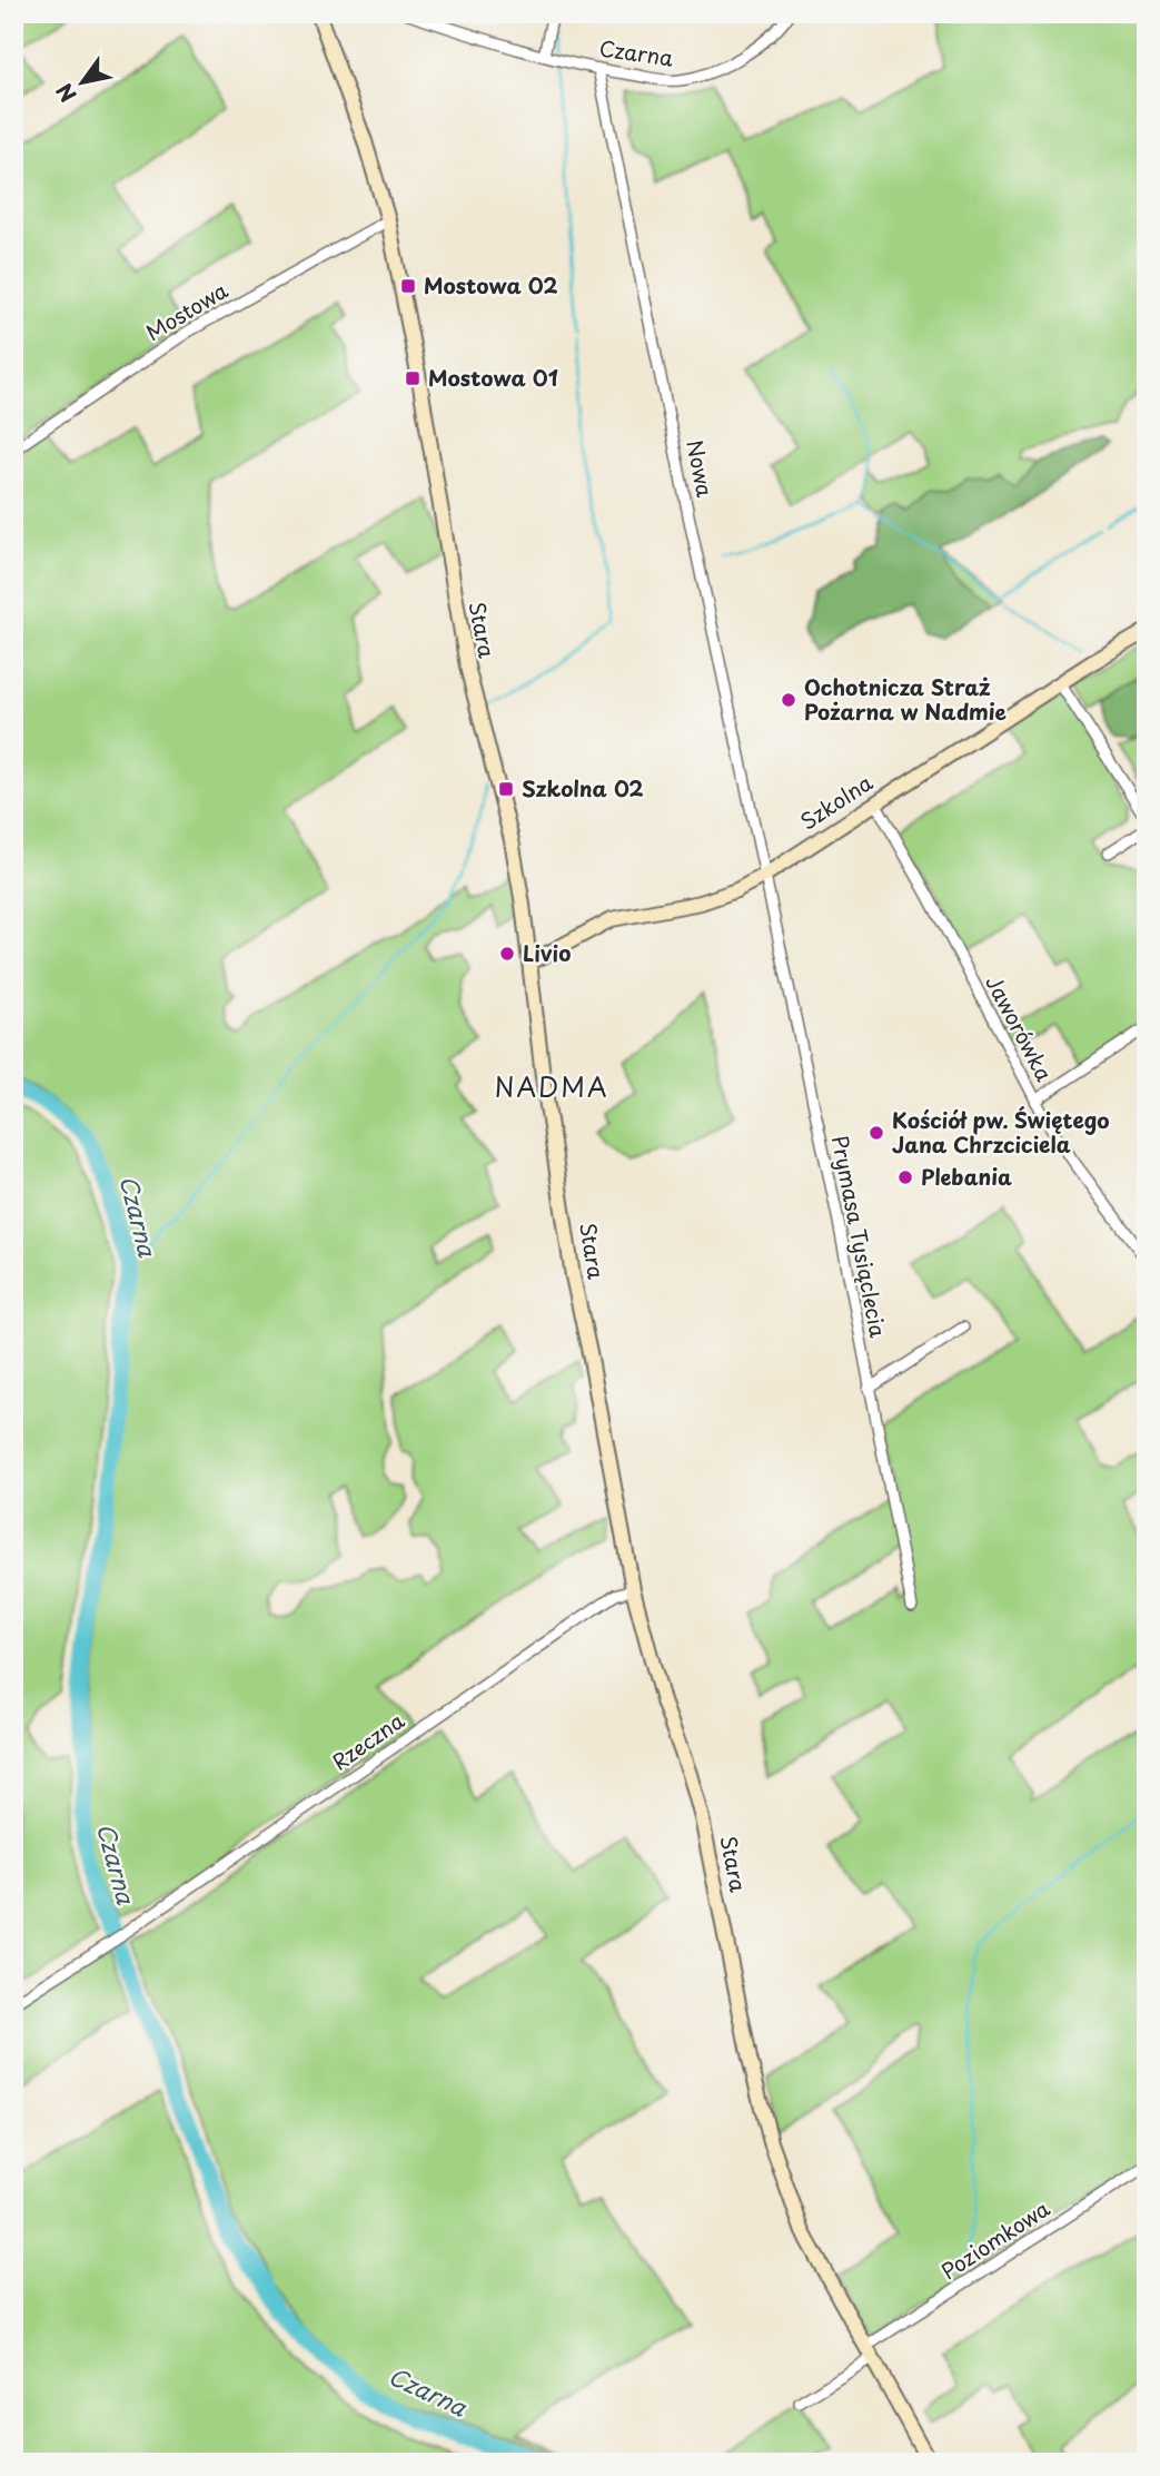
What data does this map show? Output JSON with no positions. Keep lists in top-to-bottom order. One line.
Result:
{"streets":{"street":["Czarna","Mostowa","Nowa","Stara","Szkolna","Jaworówka","Prymasa Tysiąclecia","Rzeczna","Poziomkowa"]},"crossings":[["Czarna","Nowa"],["Mostowa","Stara"],["Nowa","Szkolna"],["Nowa","Prymasa Tysiąclecia"],["Stara","Szkolna"],["Stara","Rzeczna"],["Stara","Poziomkowa"],["Szkolna","Jaworówka"],["Szkolna","Prymasa Tysiąclecia"]],"districts":["NADMA"],"water":["Czarna"],"places":{"transit":["Mostowa 02","Mostowa 01","Szkolna 02"],"other":["Ochotnicza Straż Pożarna w Nadmie","Livio","Kościół pw. Świętego Jana Chrzciciela","Plebania"]},"north":"bottom left"}
